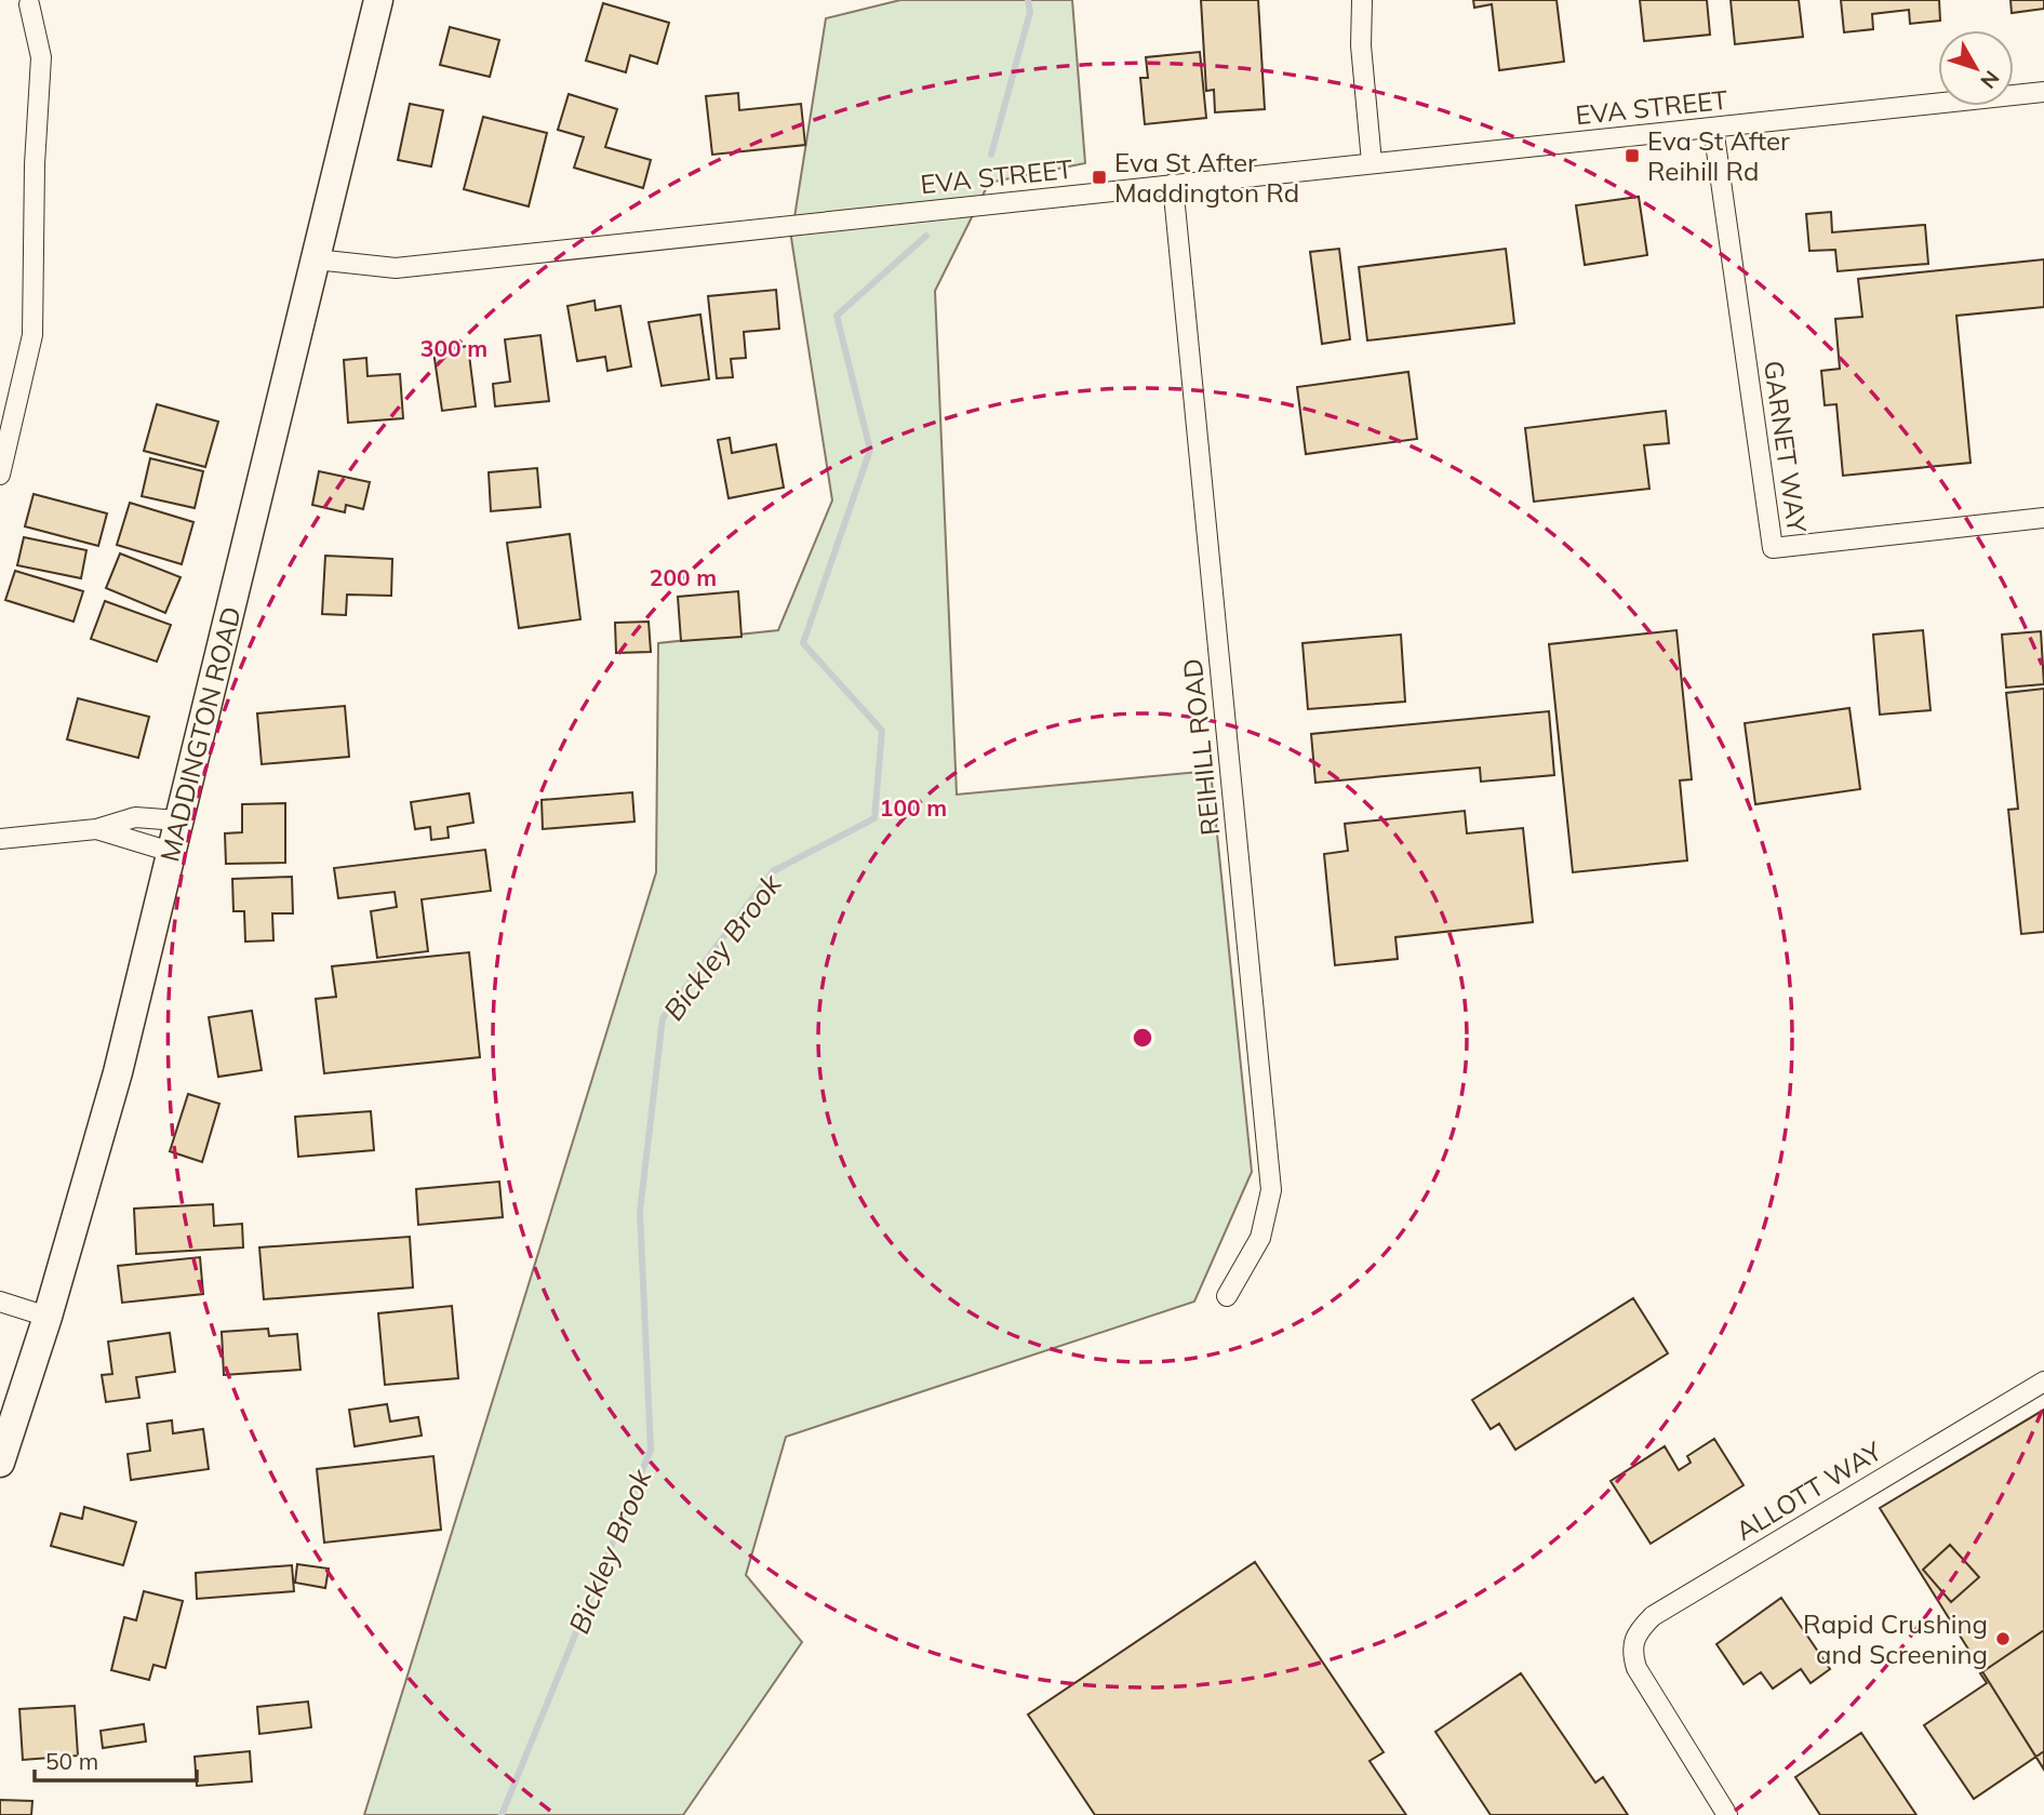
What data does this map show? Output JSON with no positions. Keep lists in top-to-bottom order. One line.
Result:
{"streets":{"main road":["MADDINGTON ROAD"],"street":["EVA STREET","GARNET WAY","REIHILL ROAD","ALLOTT WAY"]},"crossings":[["EVA STREET","GARNET WAY"],["EVA STREET","MADDINGTON ROAD"],["EVA STREET","REIHILL ROAD"]],"water":["Bickley Brook"],"places":{"transit":["Eva St After Reihill Rd","Eva St After Maddington Rd"],"other":["Rapid Crushing and Screening"]},"scale_bar":"50 m","north":"bottom right","rings":["300 m","200 m","100 m"]}
